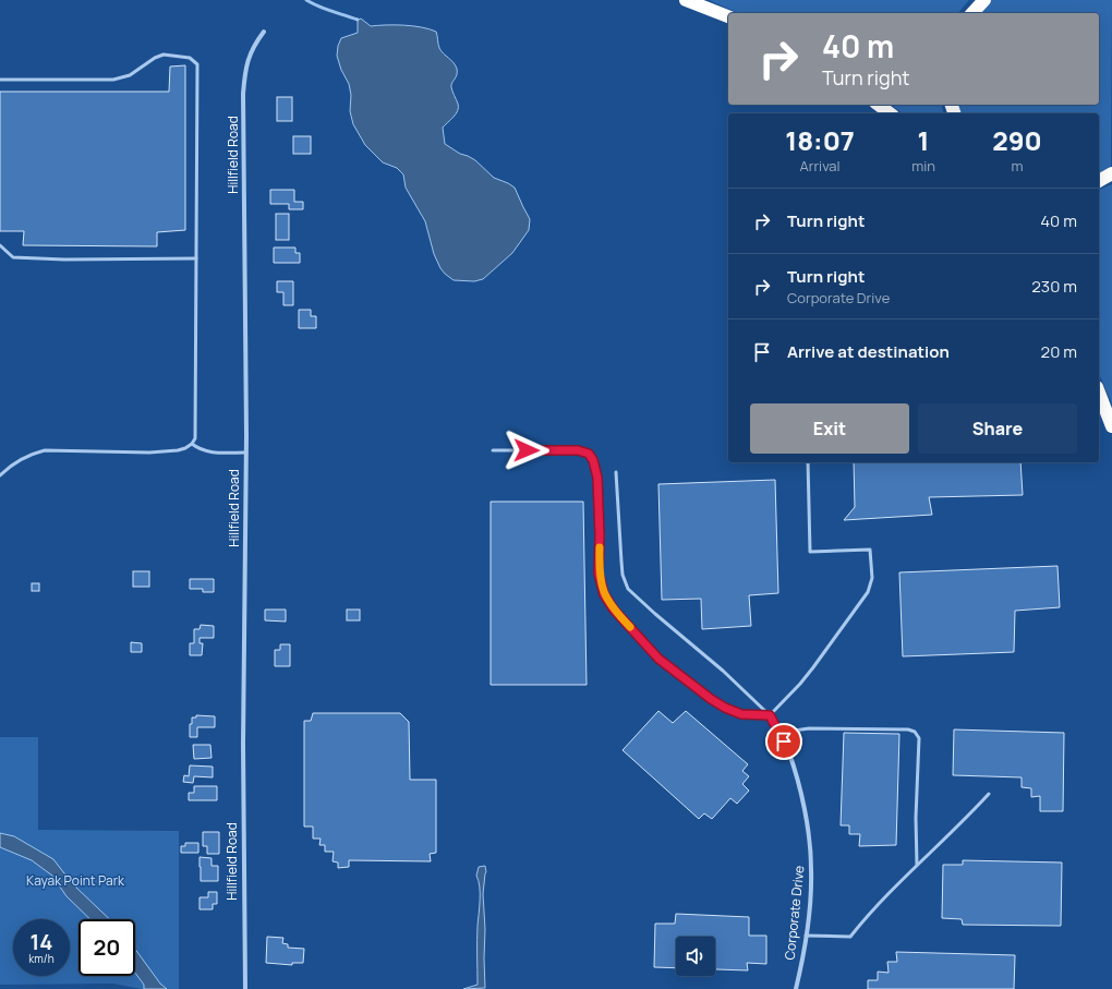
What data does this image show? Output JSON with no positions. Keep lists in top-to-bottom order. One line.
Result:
{"streets":{"street":["Hillfield Road","Corporate Drive"]},"parks":["Kayak Point Park"],"page":{"turn":["40 m","Turn right"],"eta":["18:07","Arrival","1","min","290","m"],"list":[{"name":"Turn right","value":"40 m"},{"name":"Turn right","note":"Corporate Drive","value":"230 m"},{"name":"Arrive at destination","value":"20 m"}],"buttons":["Exit","Share"],"speed":"14 km/h","limit":"20"}}
